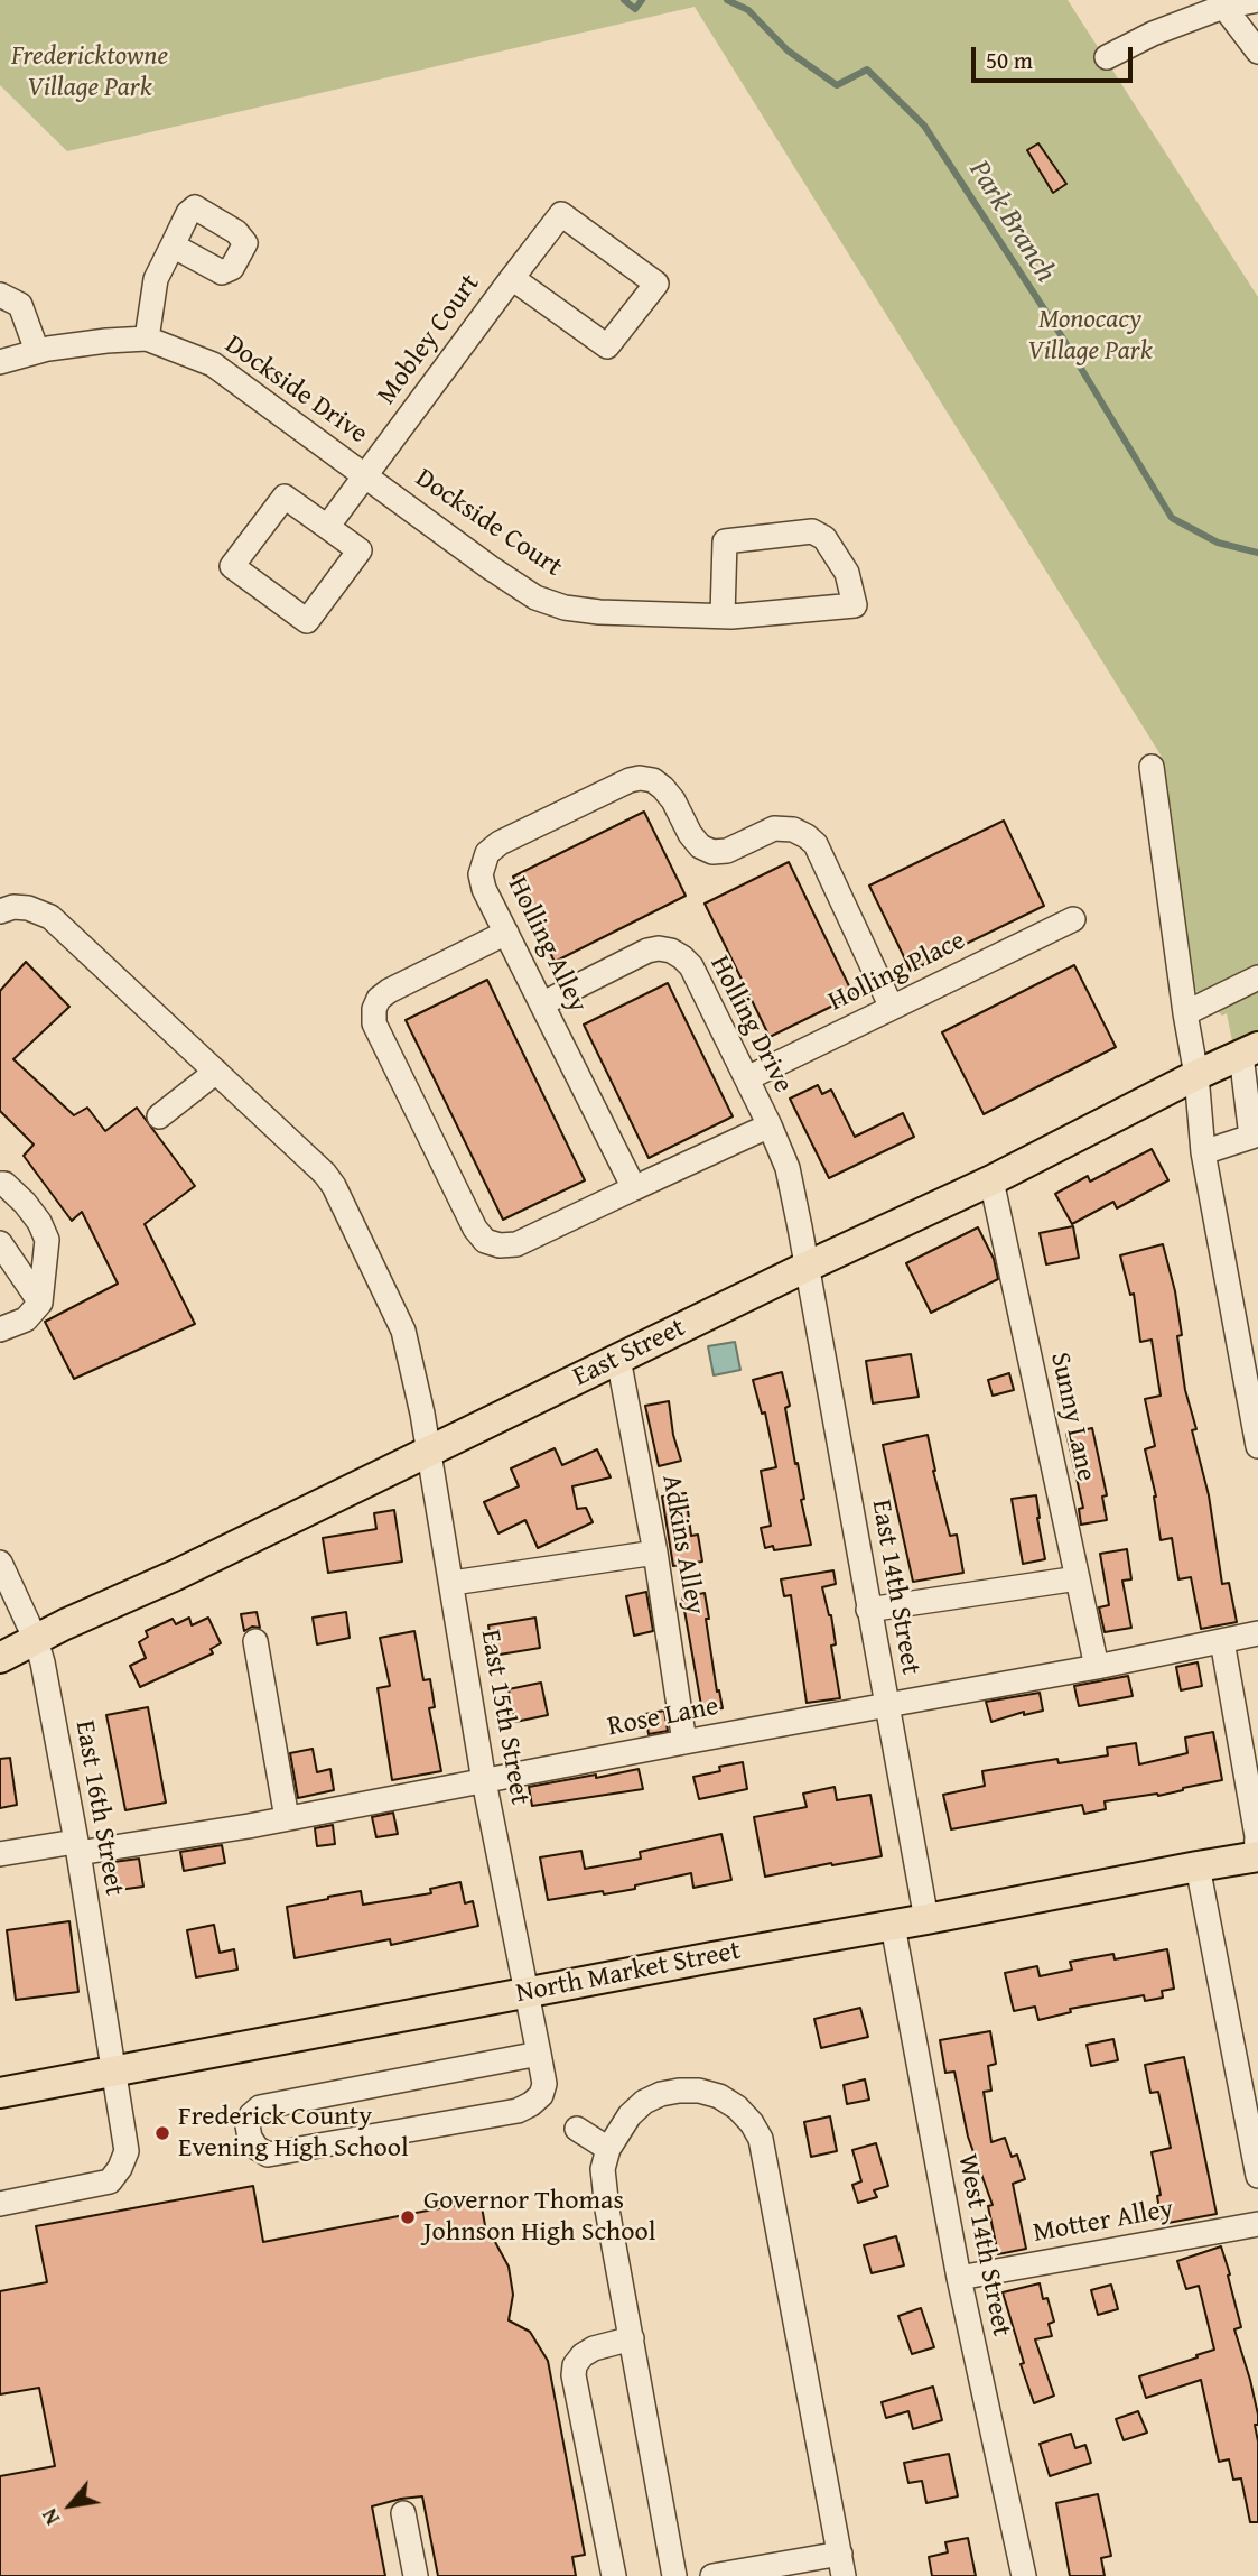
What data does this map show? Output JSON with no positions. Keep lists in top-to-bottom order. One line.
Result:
{"streets":{"main road":["East Street","North Market Street"],"street":["Mobley Court","Dockside Drive","Dockside Court","Holling Alley","Holling Place","Holling Drive","Sunny Lane","Adkins Alley","East 14th Street","East 15th Street","Rose Lane","East 16th Street","Motter Alley","West 14th Street"]},"crossings":[["Mobley Court","Dockside Drive"],["Mobley Court","Dockside Court"],["Dockside Drive","Dockside Court"],["Holling Alley","Holling Place"],["Holling Alley","Holling Drive"],["Holling Place","Holling Drive"],["Holling Drive","East Street"],["Holling Drive","East 14th Street"],["East Street","Sunny Lane"],["East Street","Adkins Alley"],["East Street","East 14th Street"],["East Street","East 15th Street"],["East Street","East 16th Street"],["Sunny Lane","Rose Lane"],["Adkins Alley","Rose Lane"],["East 14th Street","Rose Lane"],["East 14th Street","North Market Street"],["East 15th Street","Rose Lane"],["East 15th Street","North Market Street"],["Rose Lane","East 16th Street"],["East 16th Street","North Market Street"],["North Market Street","West 14th Street"],["Motter Alley","West 14th Street"]],"water":["Park Branch"],"parks":["Fredericktowne Village Park","Monocacy Village Park"],"places":["Frederick County Evening High School","Governor Thomas Johnson High School"],"scale_bar":"50 m","north":"bottom left"}
